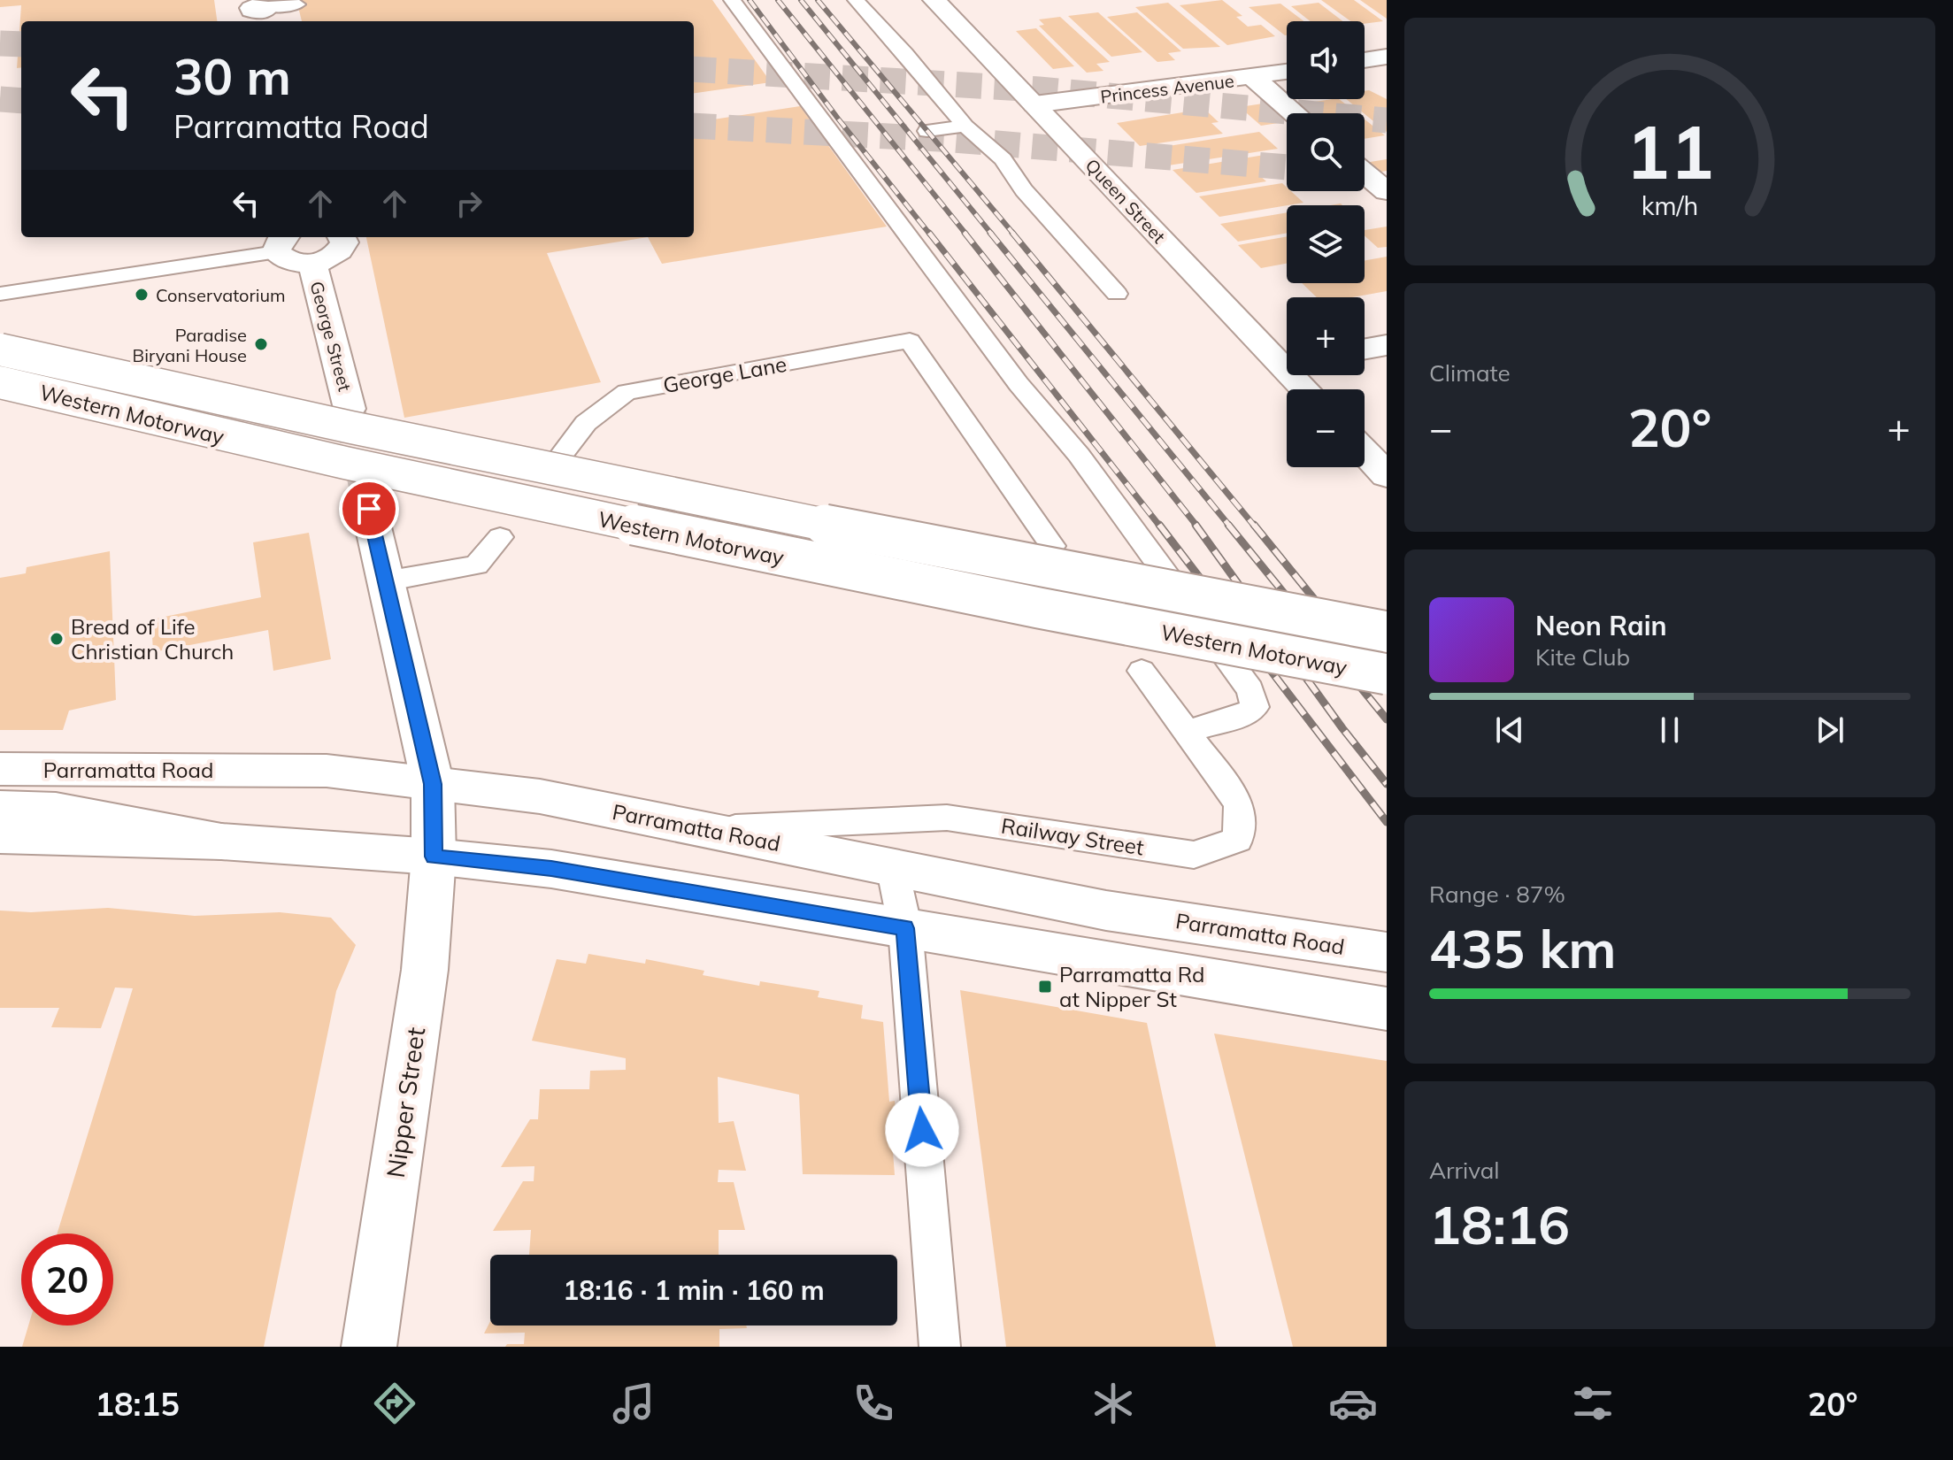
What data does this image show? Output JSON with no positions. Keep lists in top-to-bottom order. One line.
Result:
{"streets":{"main road":["Princess Avenue","Queen Street","George Street","Western Motorway","Parramatta Road","Nipper Street"],"lane":["George Lane","Railway Street"]},"crossings":[["Princess Avenue","Queen Street"],["Parramatta Road","Railway Street"]],"places":{"other":["Conservatorium","Paradise Biryani House","Bread of Life Christian Church"],"transit":["Parramatta Rd at Nipper St"]},"page":{"map_buttons":["+","−"],"turn":["30 m","Parramatta Road"],"tile":["Climate",["Range · 87%","435 km"],["Arrival","18:16"]],"heat":["−","20°","+"],"song":["Neon Rain","Kite Club"],"limit":"20","trip":"18:16 · 1 min · 160 m","tabs":["18:15","20°"],"gauge":["11","km/h"]}}
